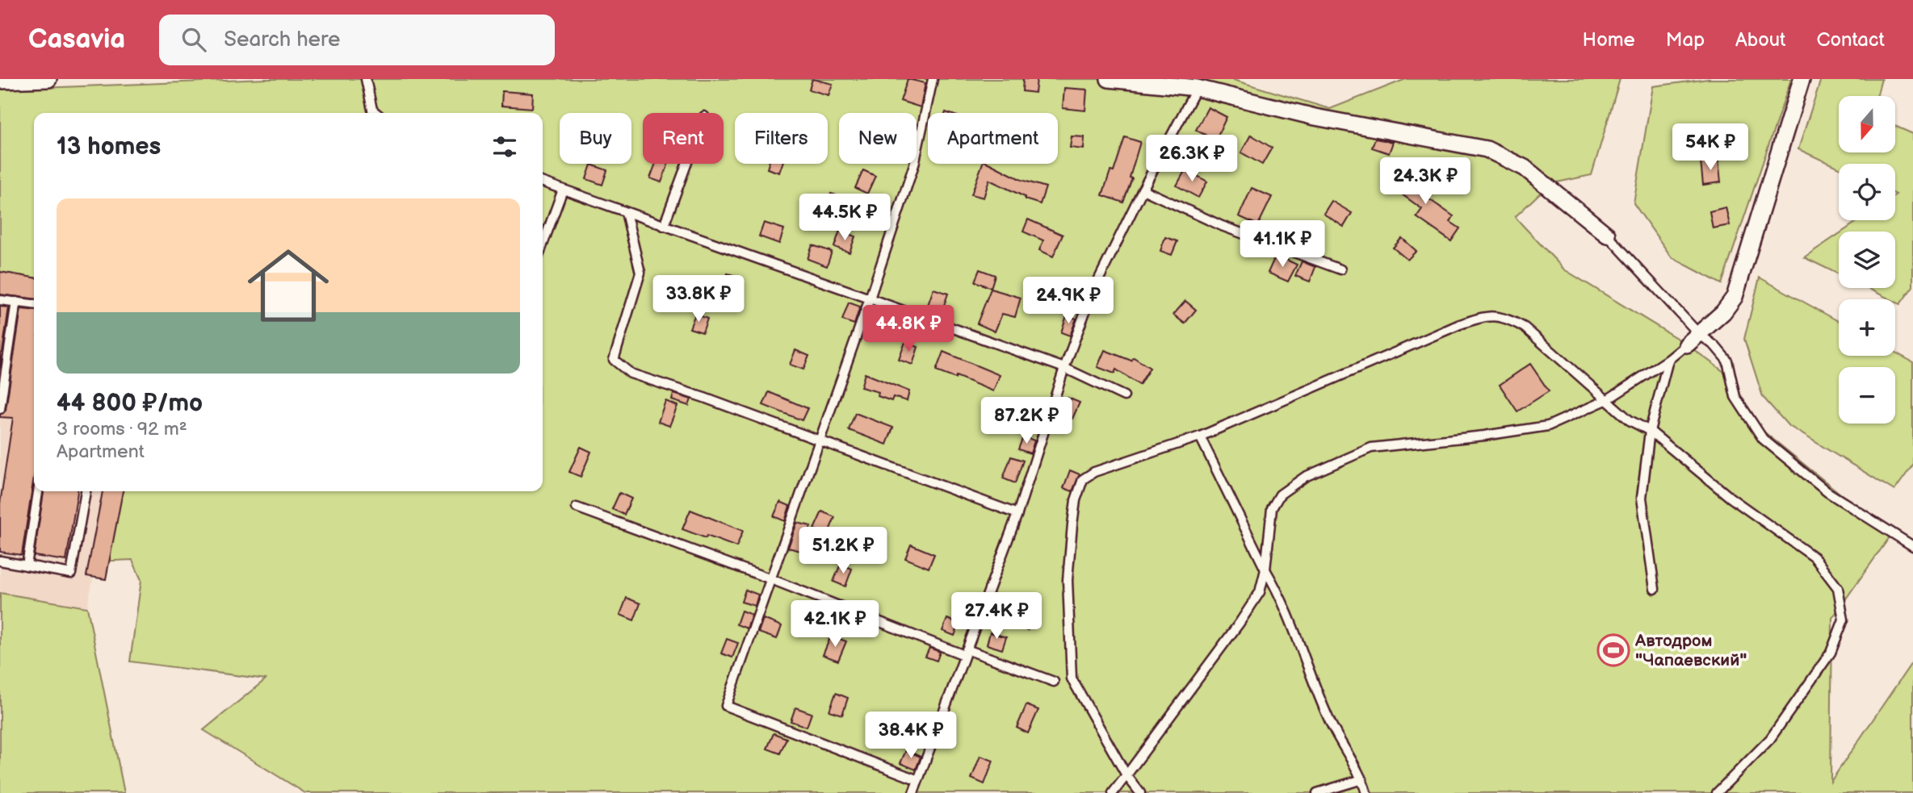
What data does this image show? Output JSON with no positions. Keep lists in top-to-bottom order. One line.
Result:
{"places":{"sports":["Автодром \"Чапаевский\""]},"north":"bottom","page":{"header":"Casavia","search":"Search here","nav":["Home","Map","About","Contact"],"map_buttons":["+","−"],"chip":["Buy","Rent","Filters","New","Apartment"],"heading":"13 homes","price":["54K ₽","26.3K ₽","24.3K ₽","44.5K ₽","41.1K ₽","33.8K ₽","24.9K ₽","44.8K ₽","87.2K ₽","51.2K ₽","27.4K ₽","42.1K ₽","38.4K ₽"],"list":[{"name":"44 800 ₽/mo","note":"3 rooms · 92 m² · Apartment"}]}}
